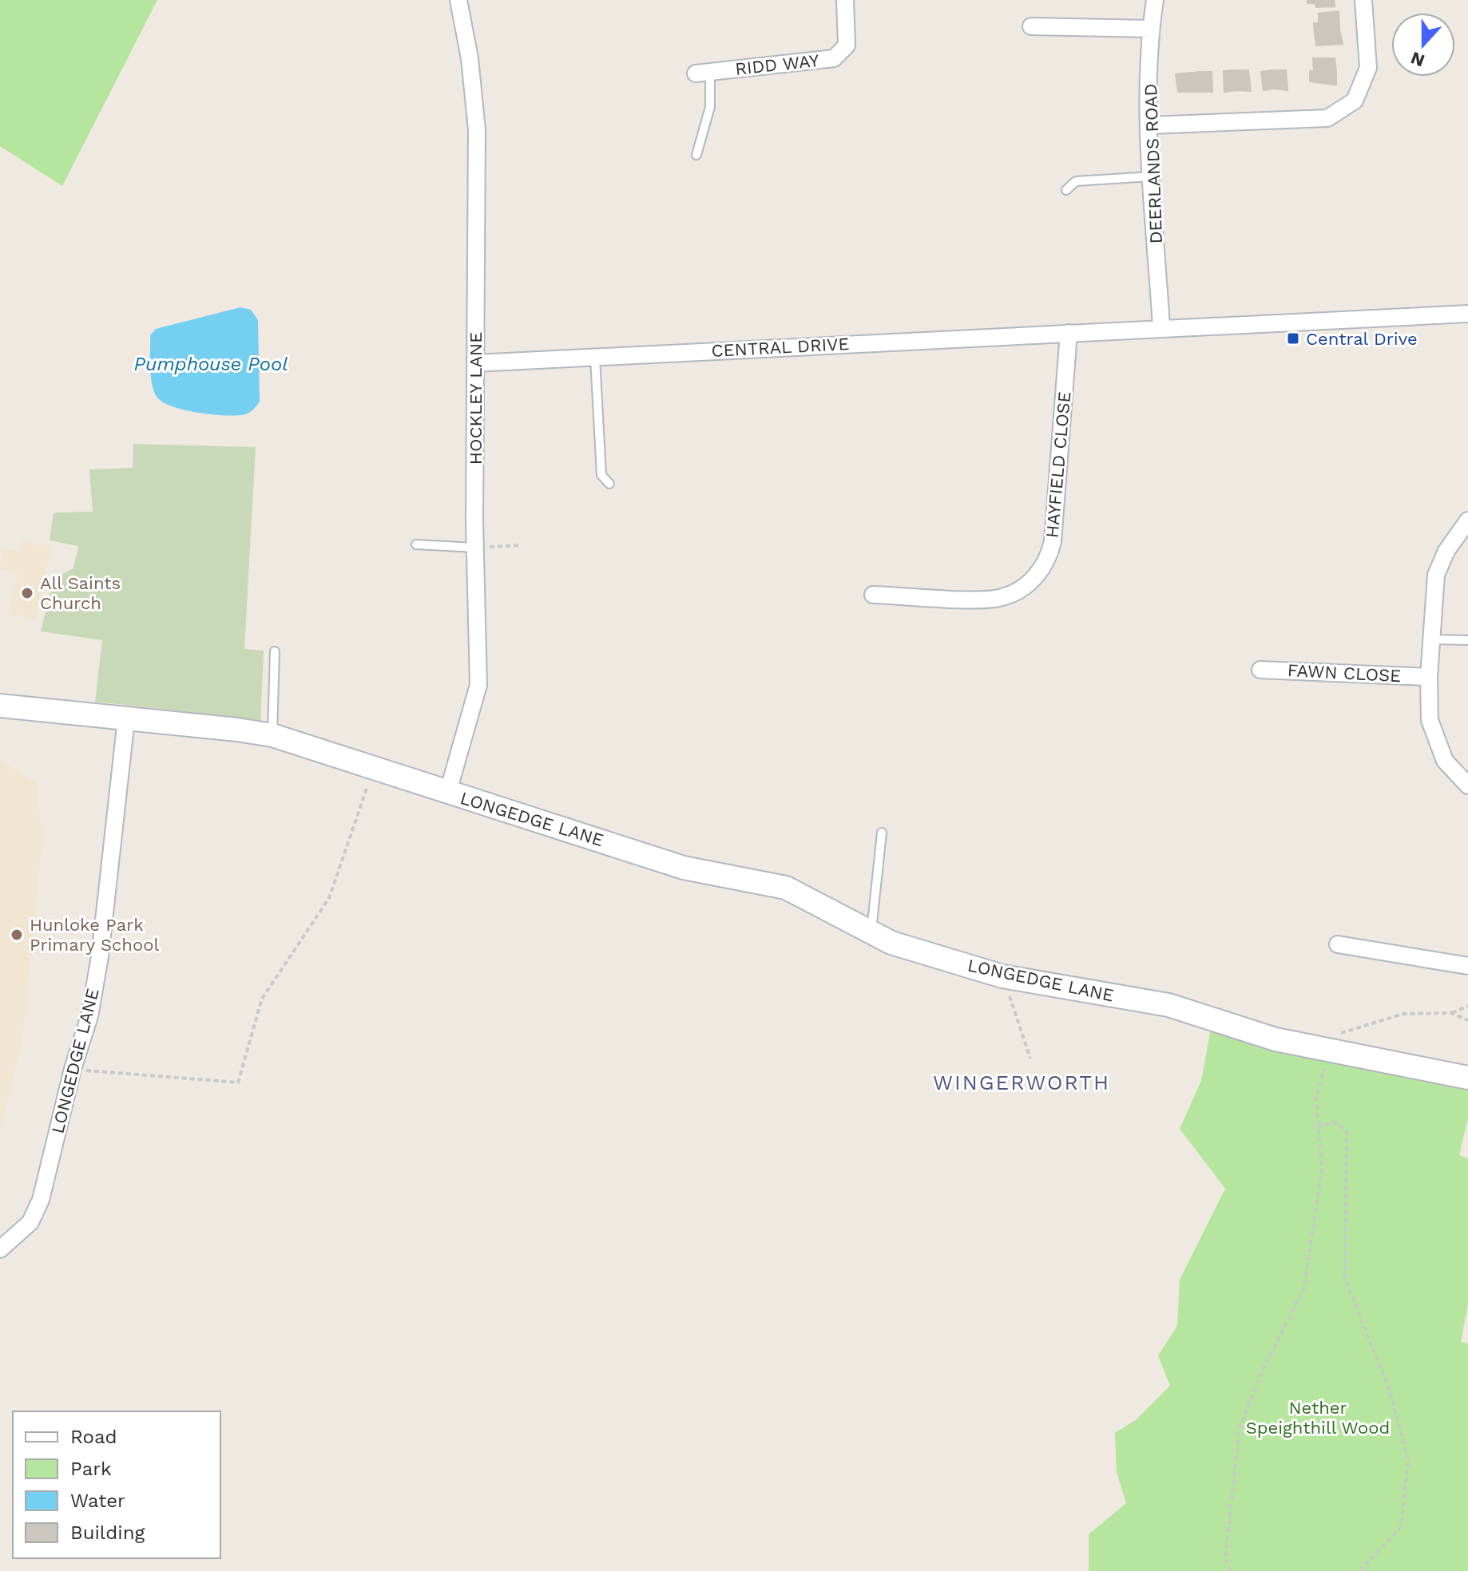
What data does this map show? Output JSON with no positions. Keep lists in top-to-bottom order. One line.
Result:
{"streets":{"street":["RIDD WAY","DEERLANDS ROAD","CENTRAL DRIVE","HOCKLEY LANE","HAYFIELD CLOSE","FAWN CLOSE","LONGEDGE LANE"]},"crossings":[["DEERLANDS ROAD","CENTRAL DRIVE"],["CENTRAL DRIVE","HOCKLEY LANE"],["CENTRAL DRIVE","HAYFIELD CLOSE"],["HOCKLEY LANE","LONGEDGE LANE"]],"districts":["WINGERWORTH"],"water":["Pumphouse Pool"],"parks":["Nether Speighthill Wood"],"places":{"transit":["Central Drive"],"other":["All Saints Church","Hunloke Park Primary School"]},"legend":["Road","Park","Water","Building"],"north":"bottom"}
